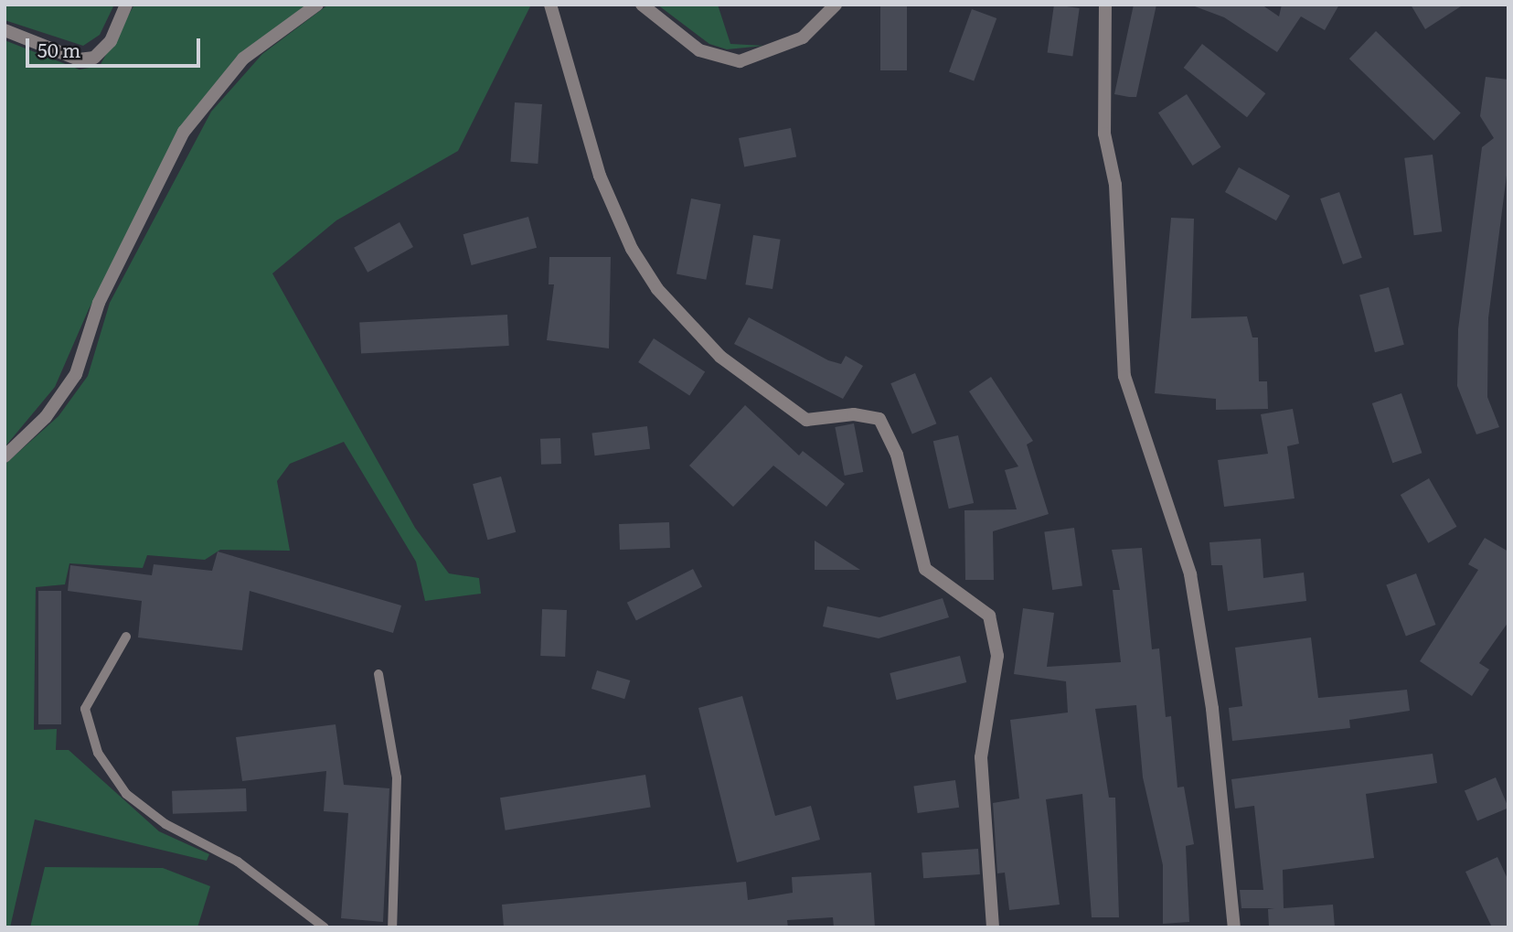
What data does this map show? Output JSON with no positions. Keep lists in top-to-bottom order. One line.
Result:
{"scale_bar":"50 m"}
